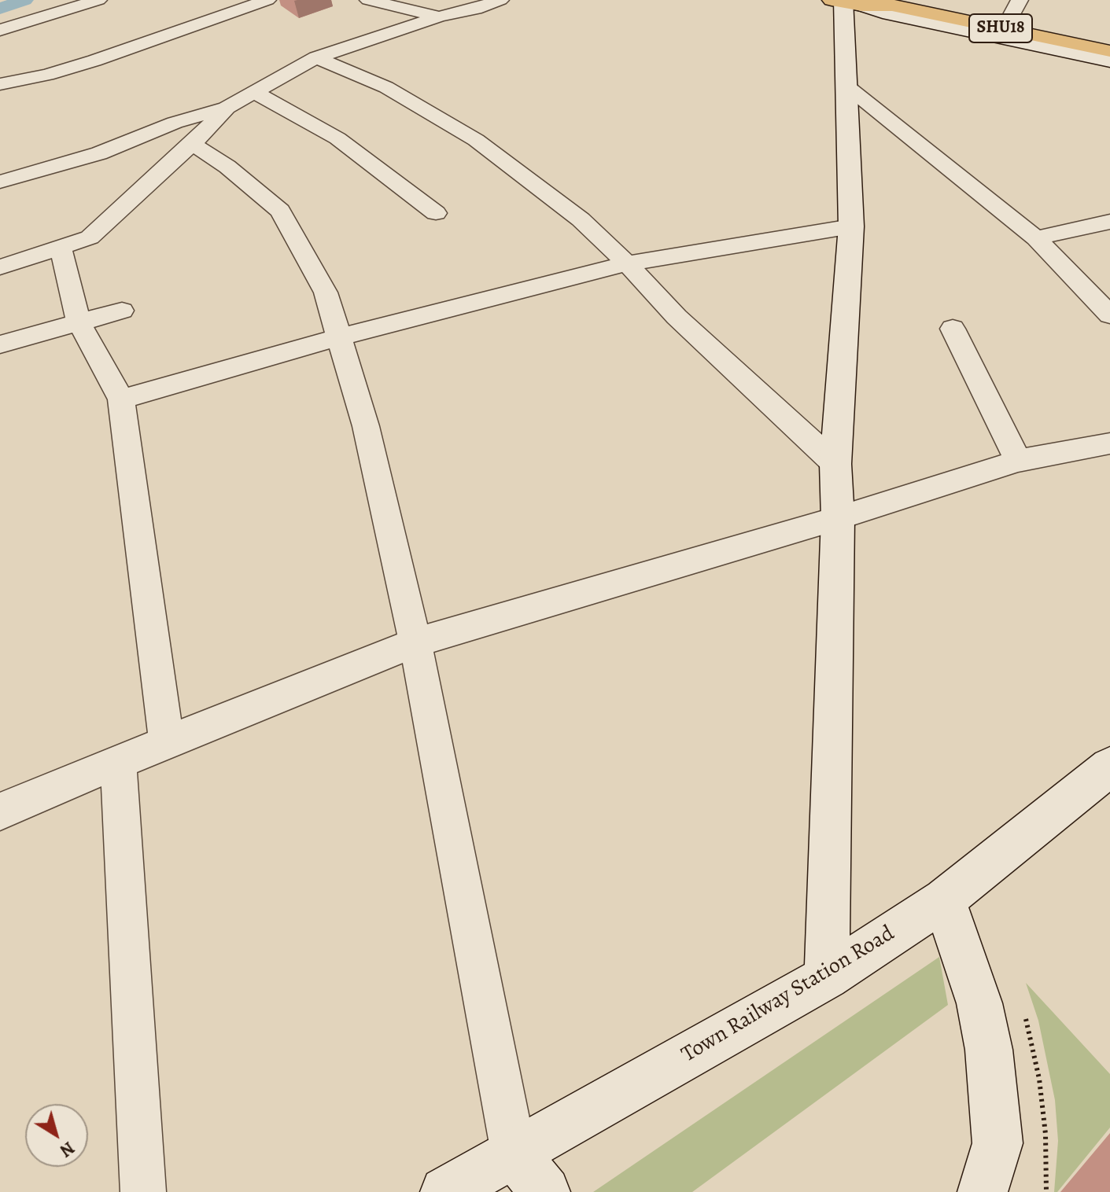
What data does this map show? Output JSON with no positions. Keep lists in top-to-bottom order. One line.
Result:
{"streets":{"main road":["SHU18"],"street":["Town Railway Station Road"]},"north":"bottom right"}
